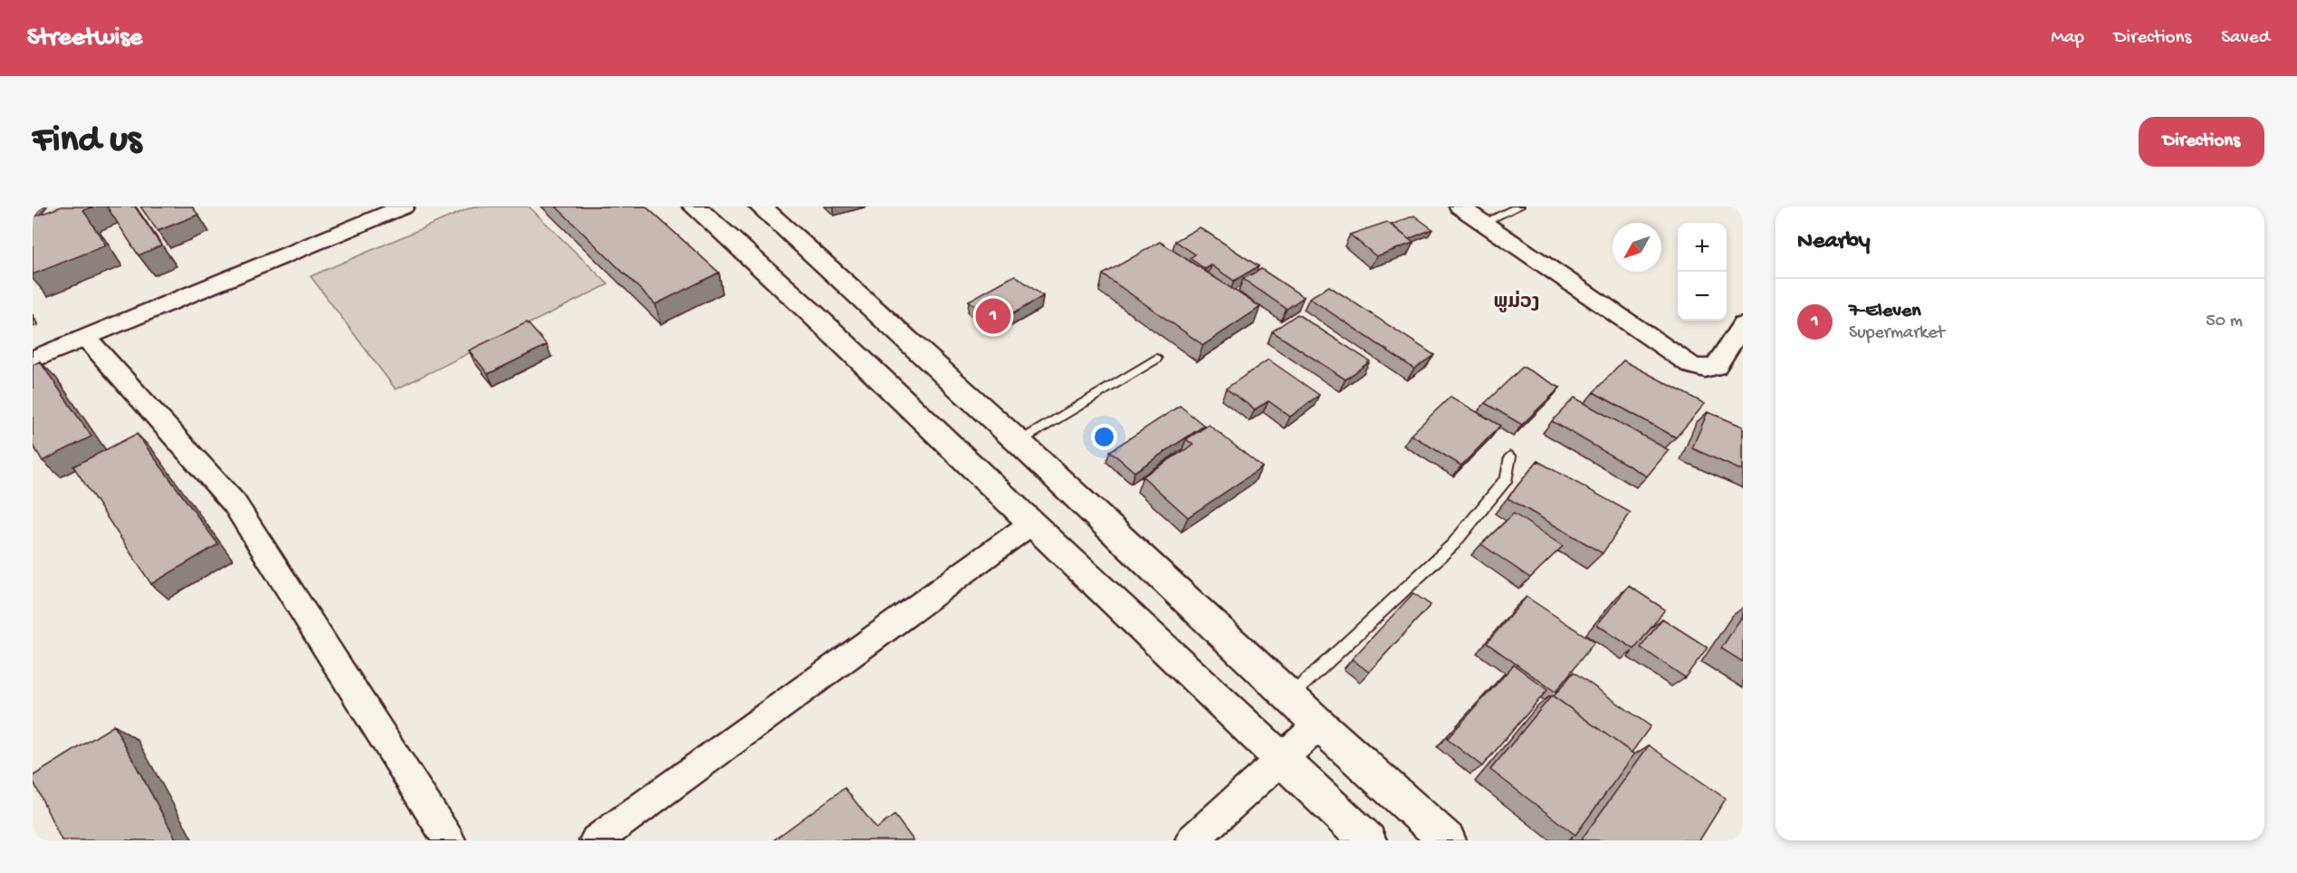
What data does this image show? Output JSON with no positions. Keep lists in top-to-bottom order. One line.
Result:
{"districts":["ພູມ່ວງ"],"north":"bottom left","page":{"header":"Streetwise","nav":["Map","Directions","Saved"],"buttons":"Directions","title":"Find us","heading":"Nearby","map_buttons":["+","−"],"list":[{"mark":"1","name":"7-Eleven","note":"Supermarket","value":"50 m"}],"pins":"1"}}
